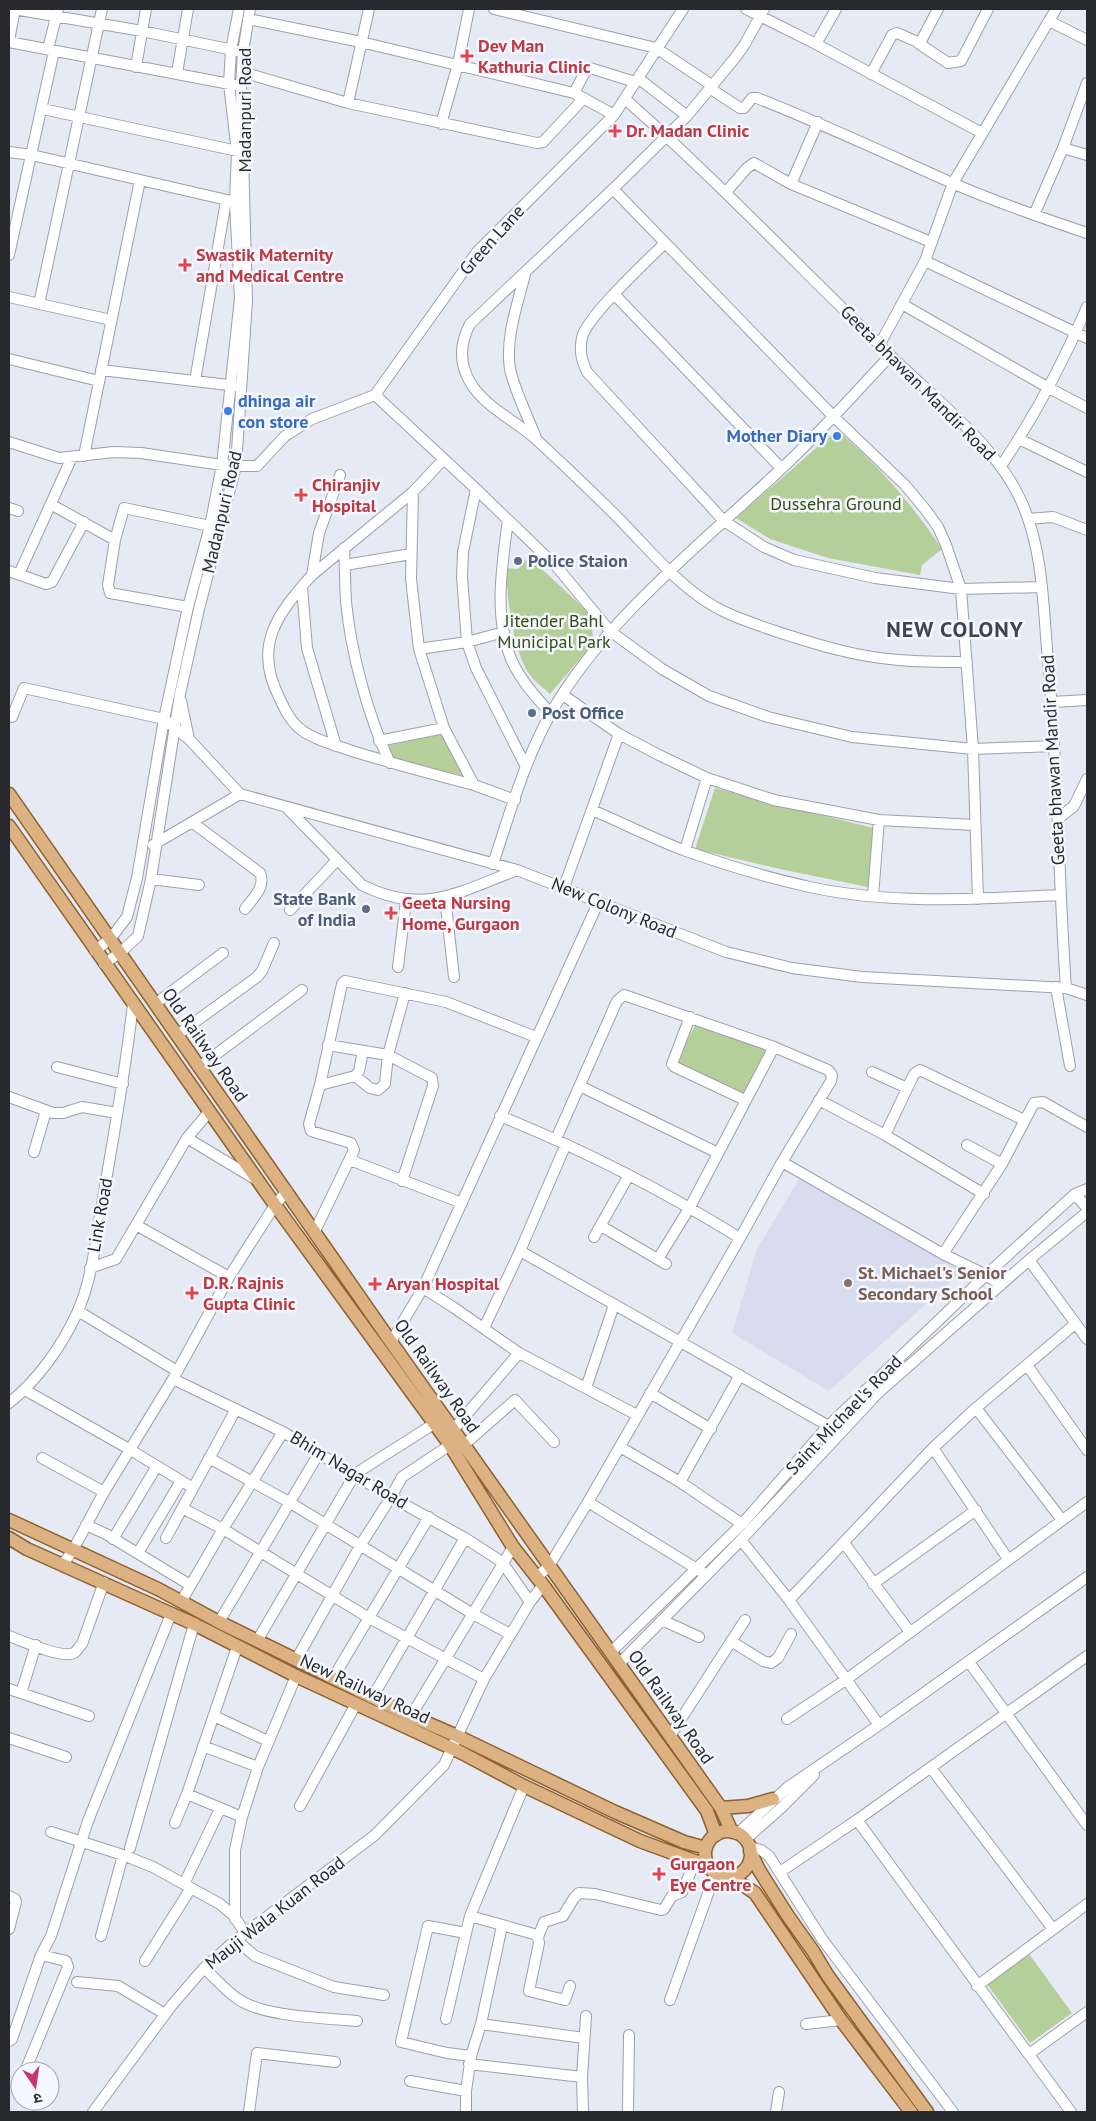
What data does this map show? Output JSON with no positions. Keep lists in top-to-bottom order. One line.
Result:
{"streets":{"main road":["Old Railway Road","New Railway Road"],"street":["Madanpuri Road","Green Lane","Geeta bhawan Mandir Road","New Colony Road","Link Road","Saint Michael's Road","Bhim Nagar Road","Mauji Wala Kuan Road"]},"crossings":[["Madanpuri Road","Old Railway Road"],["Green Lane","Geeta bhawan Mandir Road"],["Geeta bhawan Mandir Road","New Colony Road"],["Old Railway Road","Link Road"],["Old Railway Road","Saint Michael's Road"],["Old Railway Road","New Railway Road"],["Old Railway Road","Mauji Wala Kuan Road"],["Link Road","Bhim Nagar Road"],["New Railway Road","Mauji Wala Kuan Road"]],"districts":["NEW COLONY"],"parks":["Dussehra Ground","Jitender Bahl Municipal Park"],"places":{"health":["Dev Man Kathuria Clinic","Dr. Madan Clinic","Swastik Maternity and Medical Centre","Chiranjiv Hospital","Geeta Nursing Home, Gurgaon","Aryan Hospital","D.R. Rajnis Gupta Clinic","Gurgaon Eye Centre"],"other":["dhinga air con store","Mother Diary","Police Staion","Post Office","State Bank of India","St. Michael's Senior Secondary School"]},"north":"bottom"}
